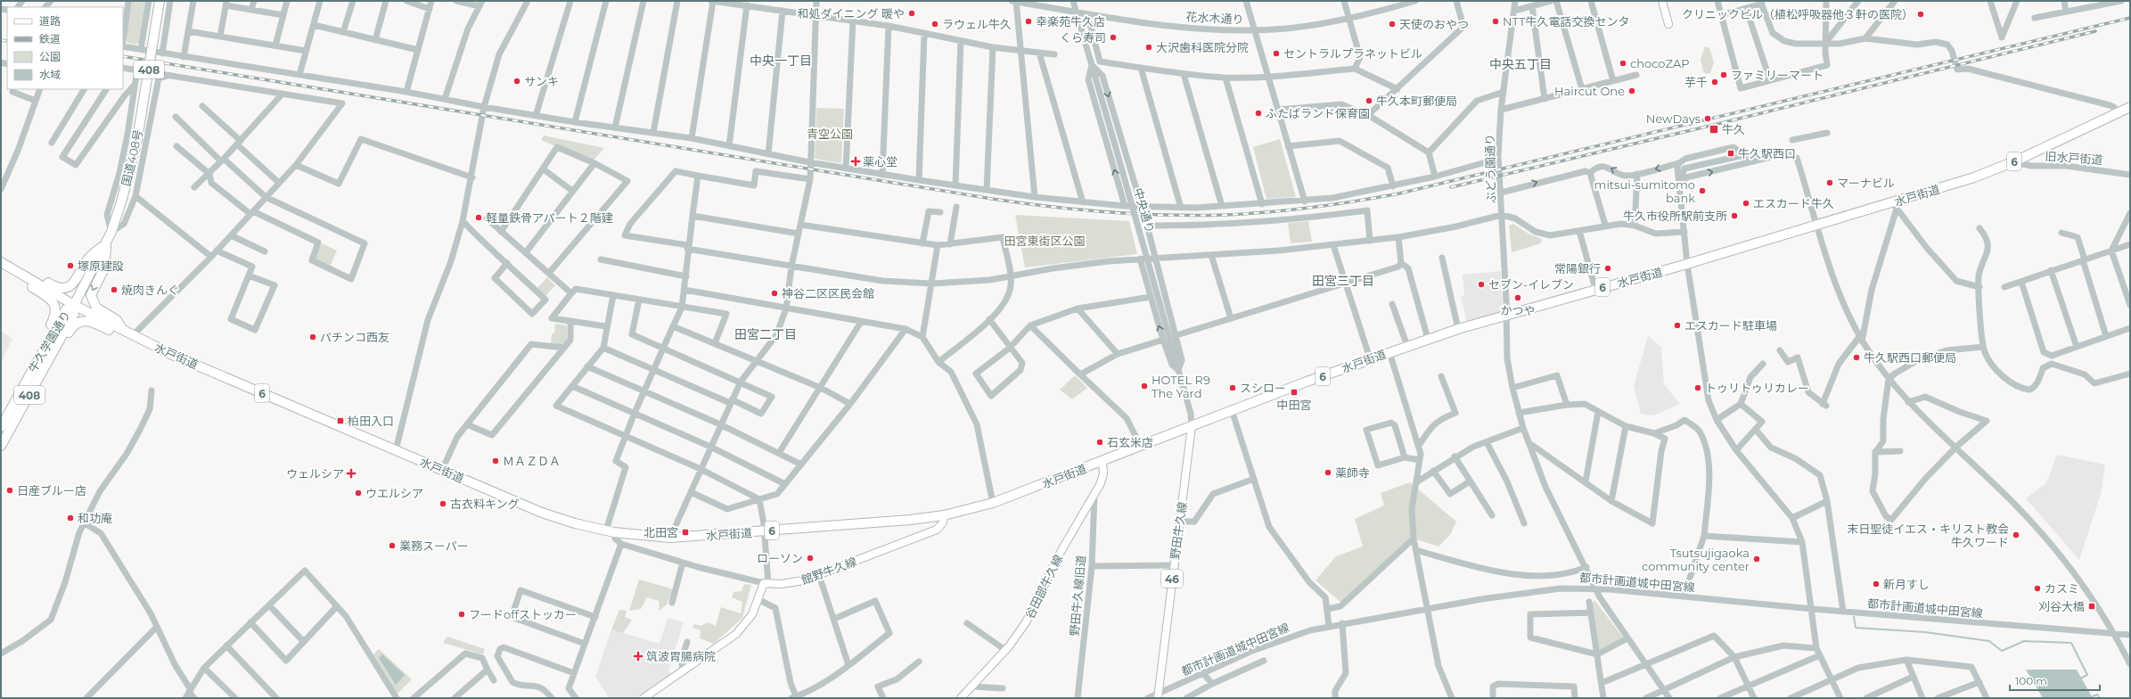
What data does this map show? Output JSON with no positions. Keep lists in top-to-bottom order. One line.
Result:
{"streets":{"highway":["408","国道408号","6","水戸街道","牛久学園通り"],"main road":["野田牛久線","館野牛久線","46","谷田部牛久線"],"street":["花水木通り","旧水戸街道","ぶどう園通り","中央通り","都市計画道城中田宮線","野田牛久線旧道"]},"crossings":[["花水木通り","中央通り"],["国道408号","水戸街道"],["国道408号","牛久学園通り"],["旧水戸街道","水戸街道"],["ぶどう園通り","水戸街道"],["ぶどう園通り","都市計画道城中田宮線"],["水戸街道","中央通り"],["水戸街道","牛久学園通り"],["水戸街道","野田牛久線"],["水戸街道","館野牛久線"],["水戸街道","谷田部牛久線"],["中央通り","野田牛久線"],["野田牛久線","都市計画道城中田宮線"],["谷田部牛久線","野田牛久線旧道"]],"districts":["中央一丁目","中央五丁目","田宮三丁目","田宮二丁目"],"parks":["青空公園","田宮東街区公園"],"places":{"other":["和処ダイニング 暖や","クリニックビル（植松呼吸器他３軒の医院）","幸楽苑牛久店","NTT牛久電話交換センタ","ラウェル牛久","天使のおやつ","くら寿司","大沢歯科医院分院","セントラルプラネットビル","chocoZAP","ファミリーマート","サンキ","芋千","Haircut One","牛久本町郵便局","ふたばランド保育園","NewDays","マーナビル","mitsui-sumitomo bank","エスカード牛久","牛久市役所駅前支所","軽量鉄骨アパート２階建","塚原建設","常陽銀行","セブン-イレブン","焼肉きんぐ","神谷二区区民会館","かつや","エスカード駐車場","パチンコ西友","牛久駅西口郵便局","HOTEL R9 The Yard","スシロー","トゥリトゥリカレー","石玄米店","ＭＡＺＤＡ","薬師寺","日産ブルー店","ウエルシア","古衣料キング","和功庵","末日聖徒イエス・キリスト教会 牛久ワード","業務スーパー","ローソン","Tsutsujigaoka community center","新月すし","カスミ","フードoffストッカー"],"transit":["牛久","牛久駅西口","中田宮","柏田入口","北田宮","刈谷大橋"],"health":["薬心堂","ウェルシア","筑波胃腸病院"]},"legend":["道路","鉄道","公園","水域"],"scale_bar":"100 m"}
